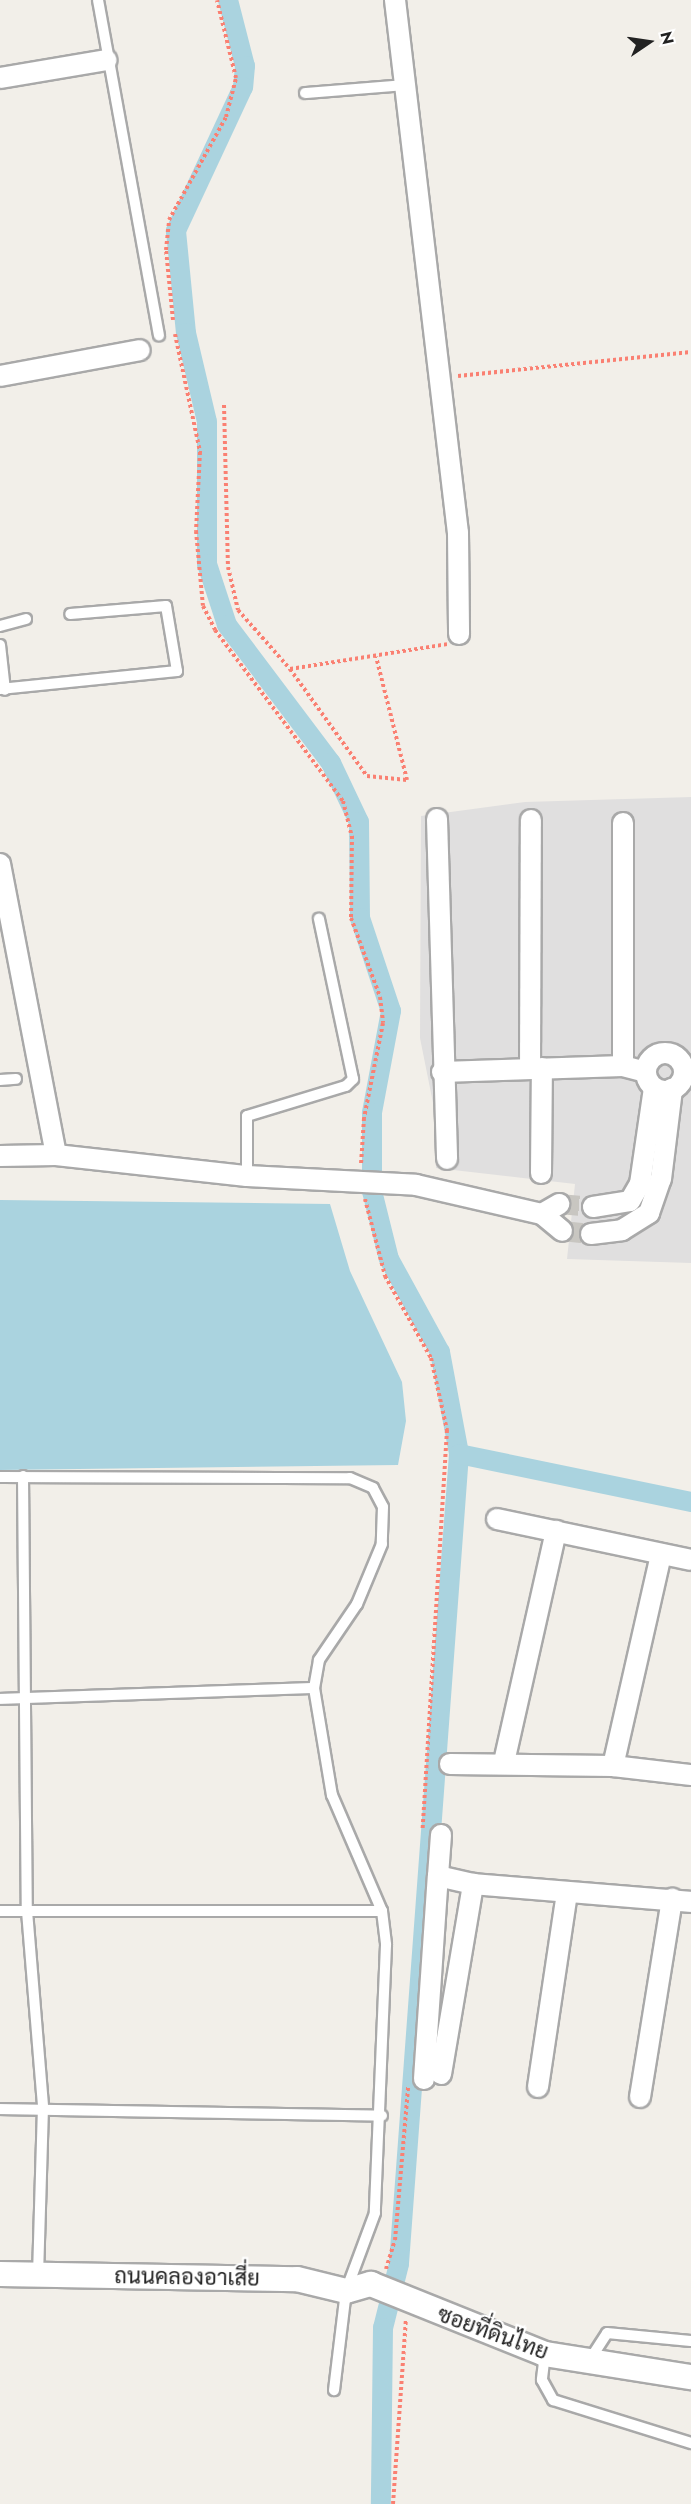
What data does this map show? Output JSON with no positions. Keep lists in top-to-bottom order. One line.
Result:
{"streets":{"street":["ถนนคลองอาเสี่ย","ซอยที่ดินไทย"]},"crossings":[["ถนนคลองอาเสี่ย","ซอยที่ดินไทย"]],"north":"right"}
